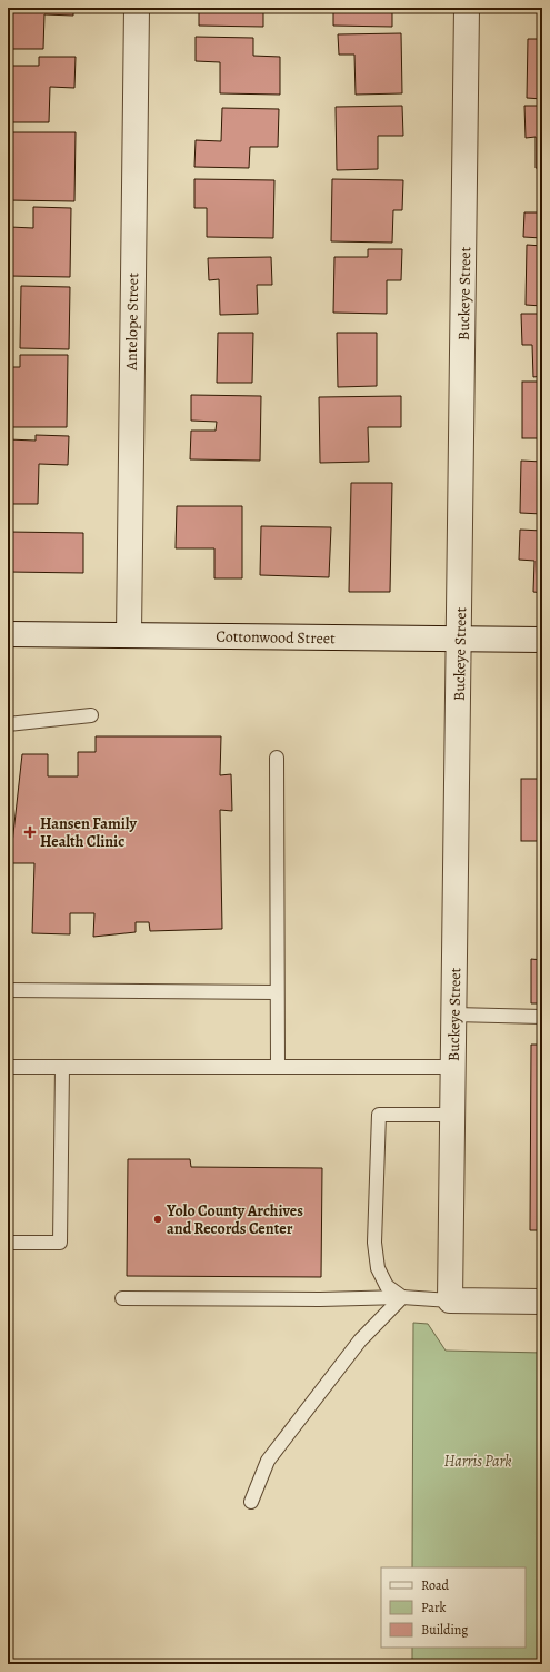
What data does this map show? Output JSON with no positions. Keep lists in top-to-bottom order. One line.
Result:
{"streets":{"street":["Buckeye Street","Antelope Street","Cottonwood Street"]},"crossings":[["Buckeye Street","Cottonwood Street"],["Antelope Street","Cottonwood Street"]],"parks":["Harris Park"],"places":{"health":["Hansen Family Health Clinic"],"other":["Yolo County Archives and Records Center"]},"legend":["Road","Park","Building"]}
